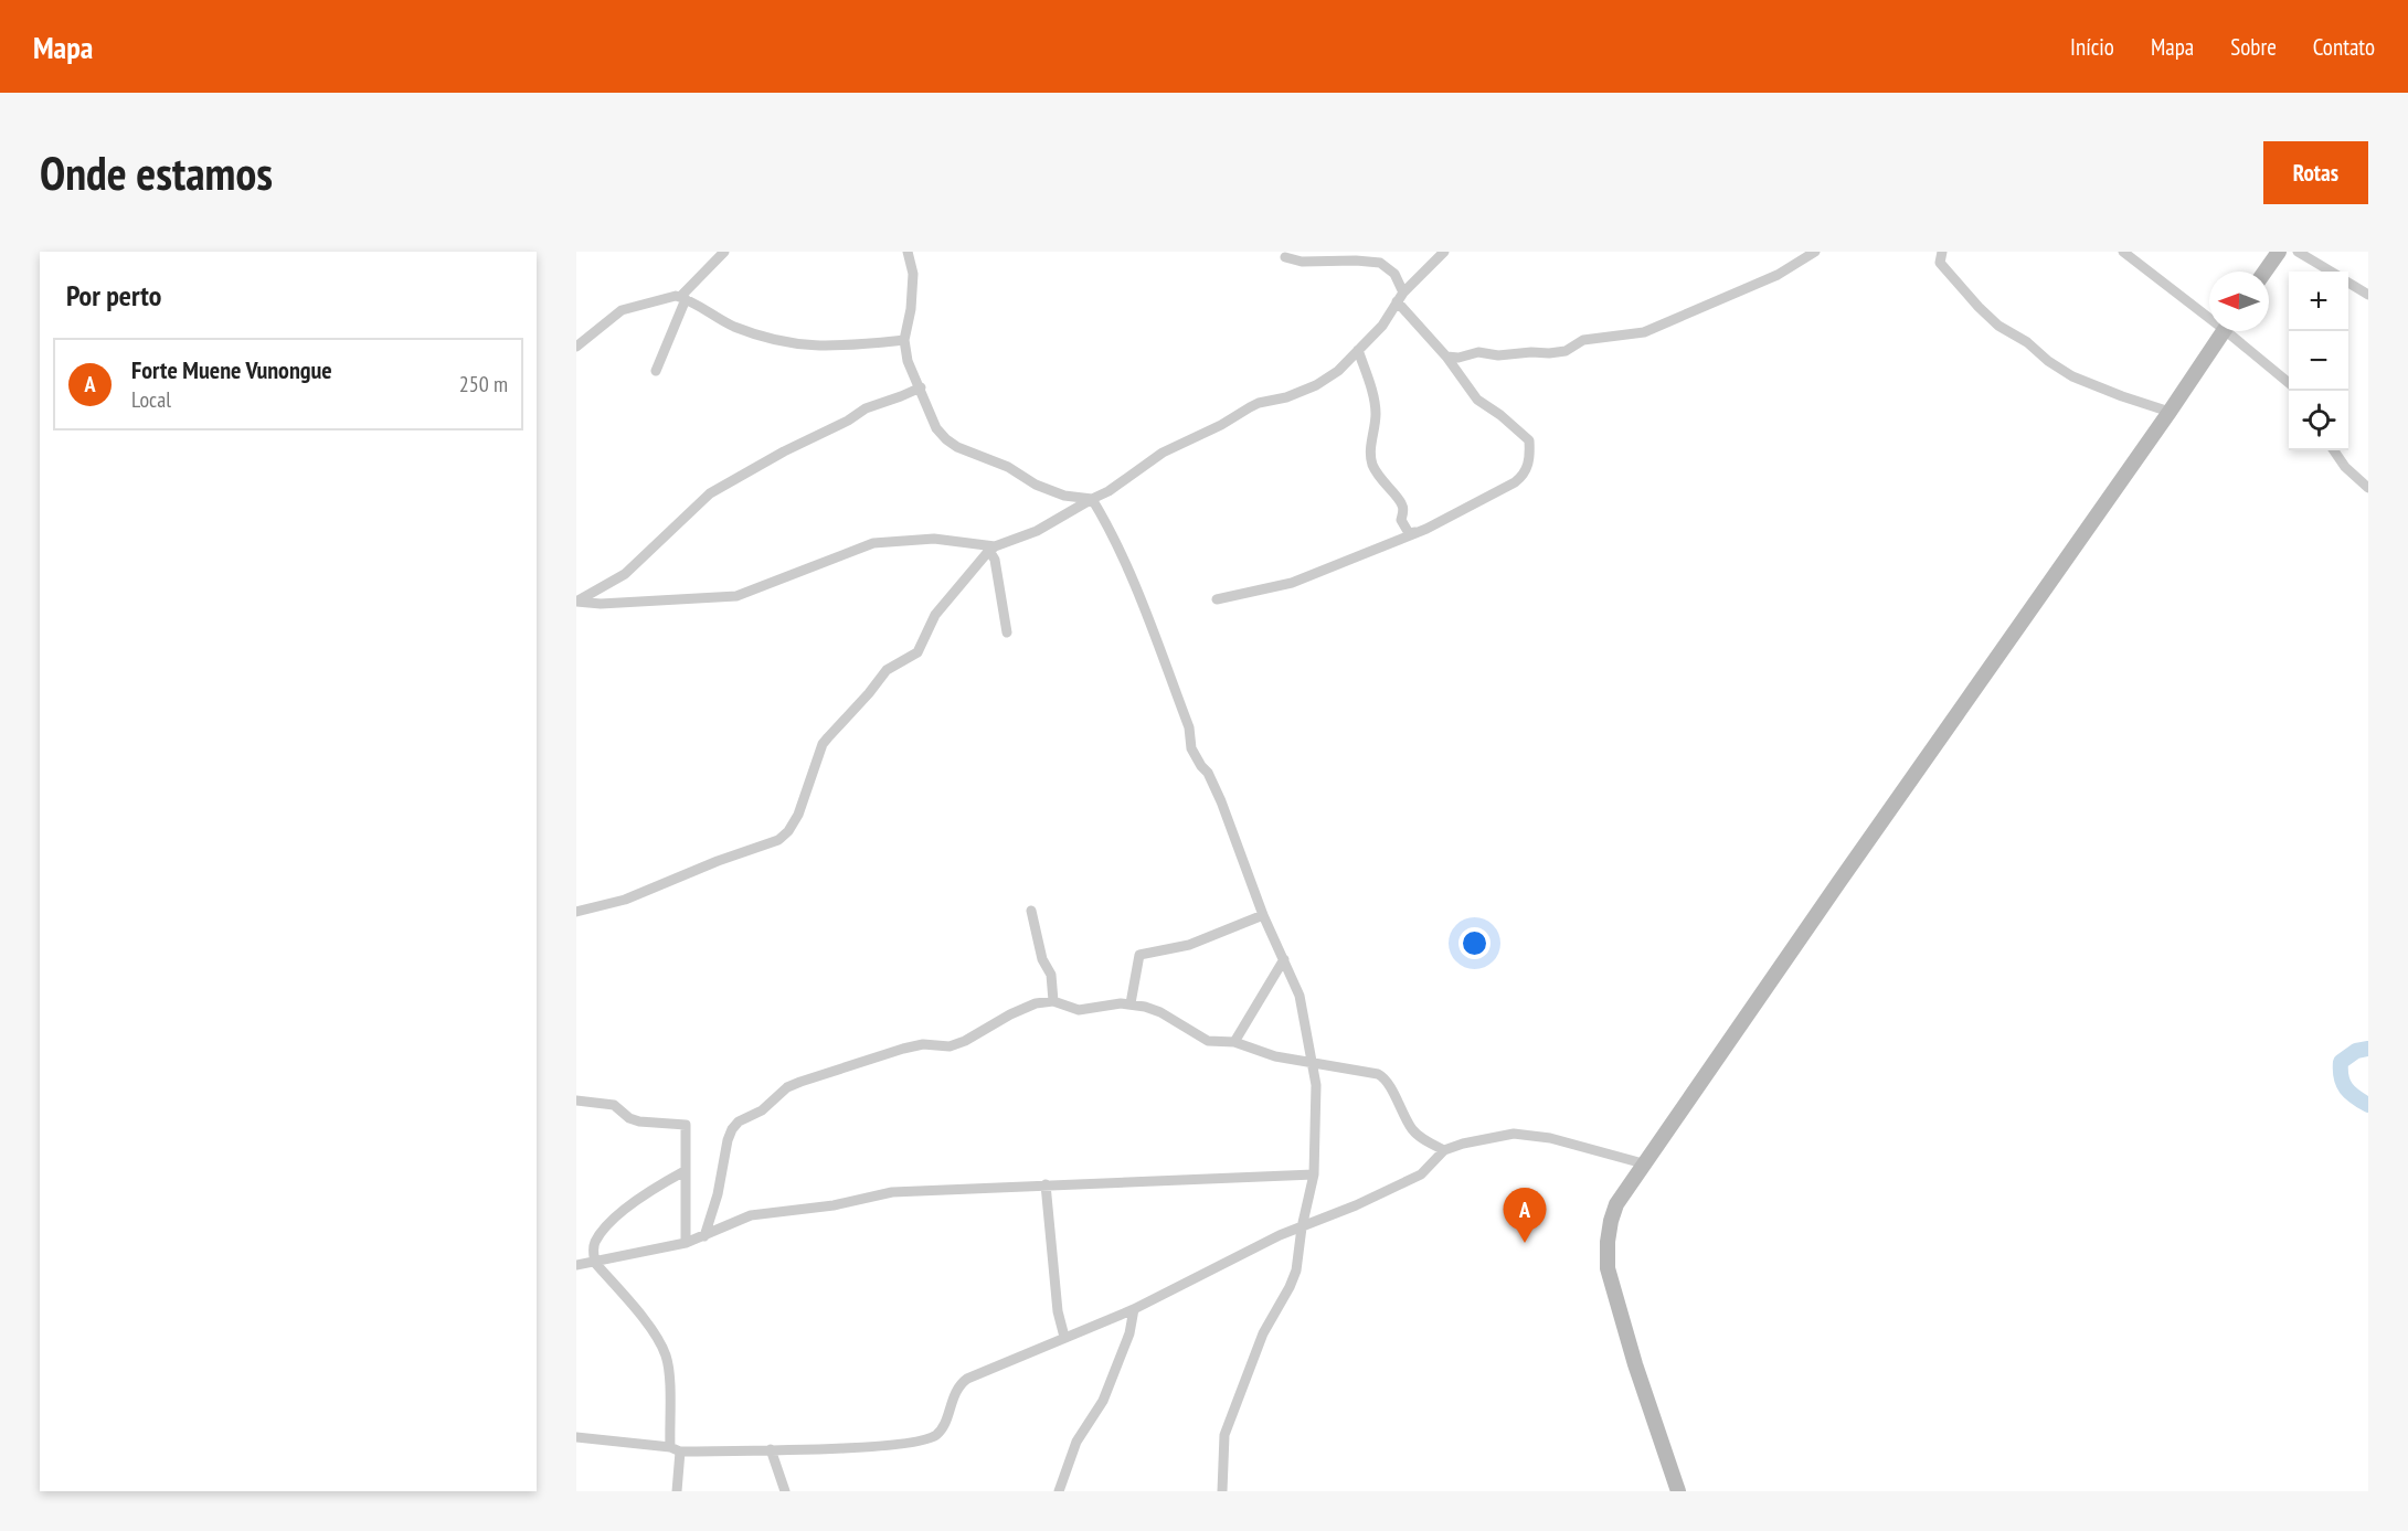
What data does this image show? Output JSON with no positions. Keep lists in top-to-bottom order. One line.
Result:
{"north":"left","page":{"header":"Mapa","nav":["Início","Mapa","Sobre","Contato"],"buttons":"Rotas","title":"Onde estamos","heading":"Por perto","map_buttons":["+","−"],"list":[{"mark":"A","name":"Forte Muene Vunongue","note":"Local","value":"250 m"}],"pins":"A"}}
